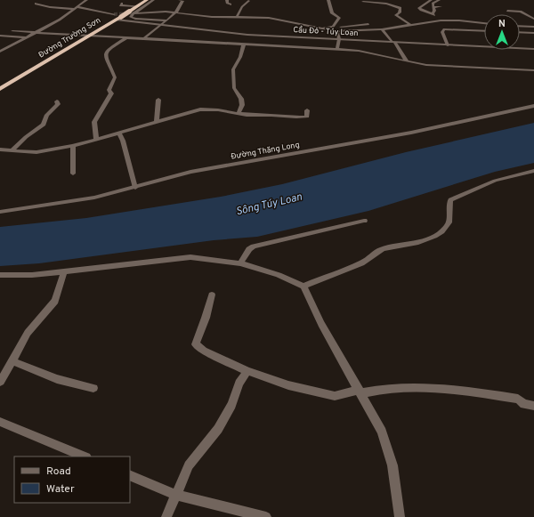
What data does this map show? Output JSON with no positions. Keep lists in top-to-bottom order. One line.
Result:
{"streets":{"highway":["Đường Trường Sơn"],"street":["Cầu Đỏ - Túy Loan","Đường Thăng Long"]},"crossings":[["Cầu Đỏ - Túy Loan","Đường Trường Sơn"]],"water":["Sông Túy Loan"],"legend":["Road","Water"],"north":"top"}
